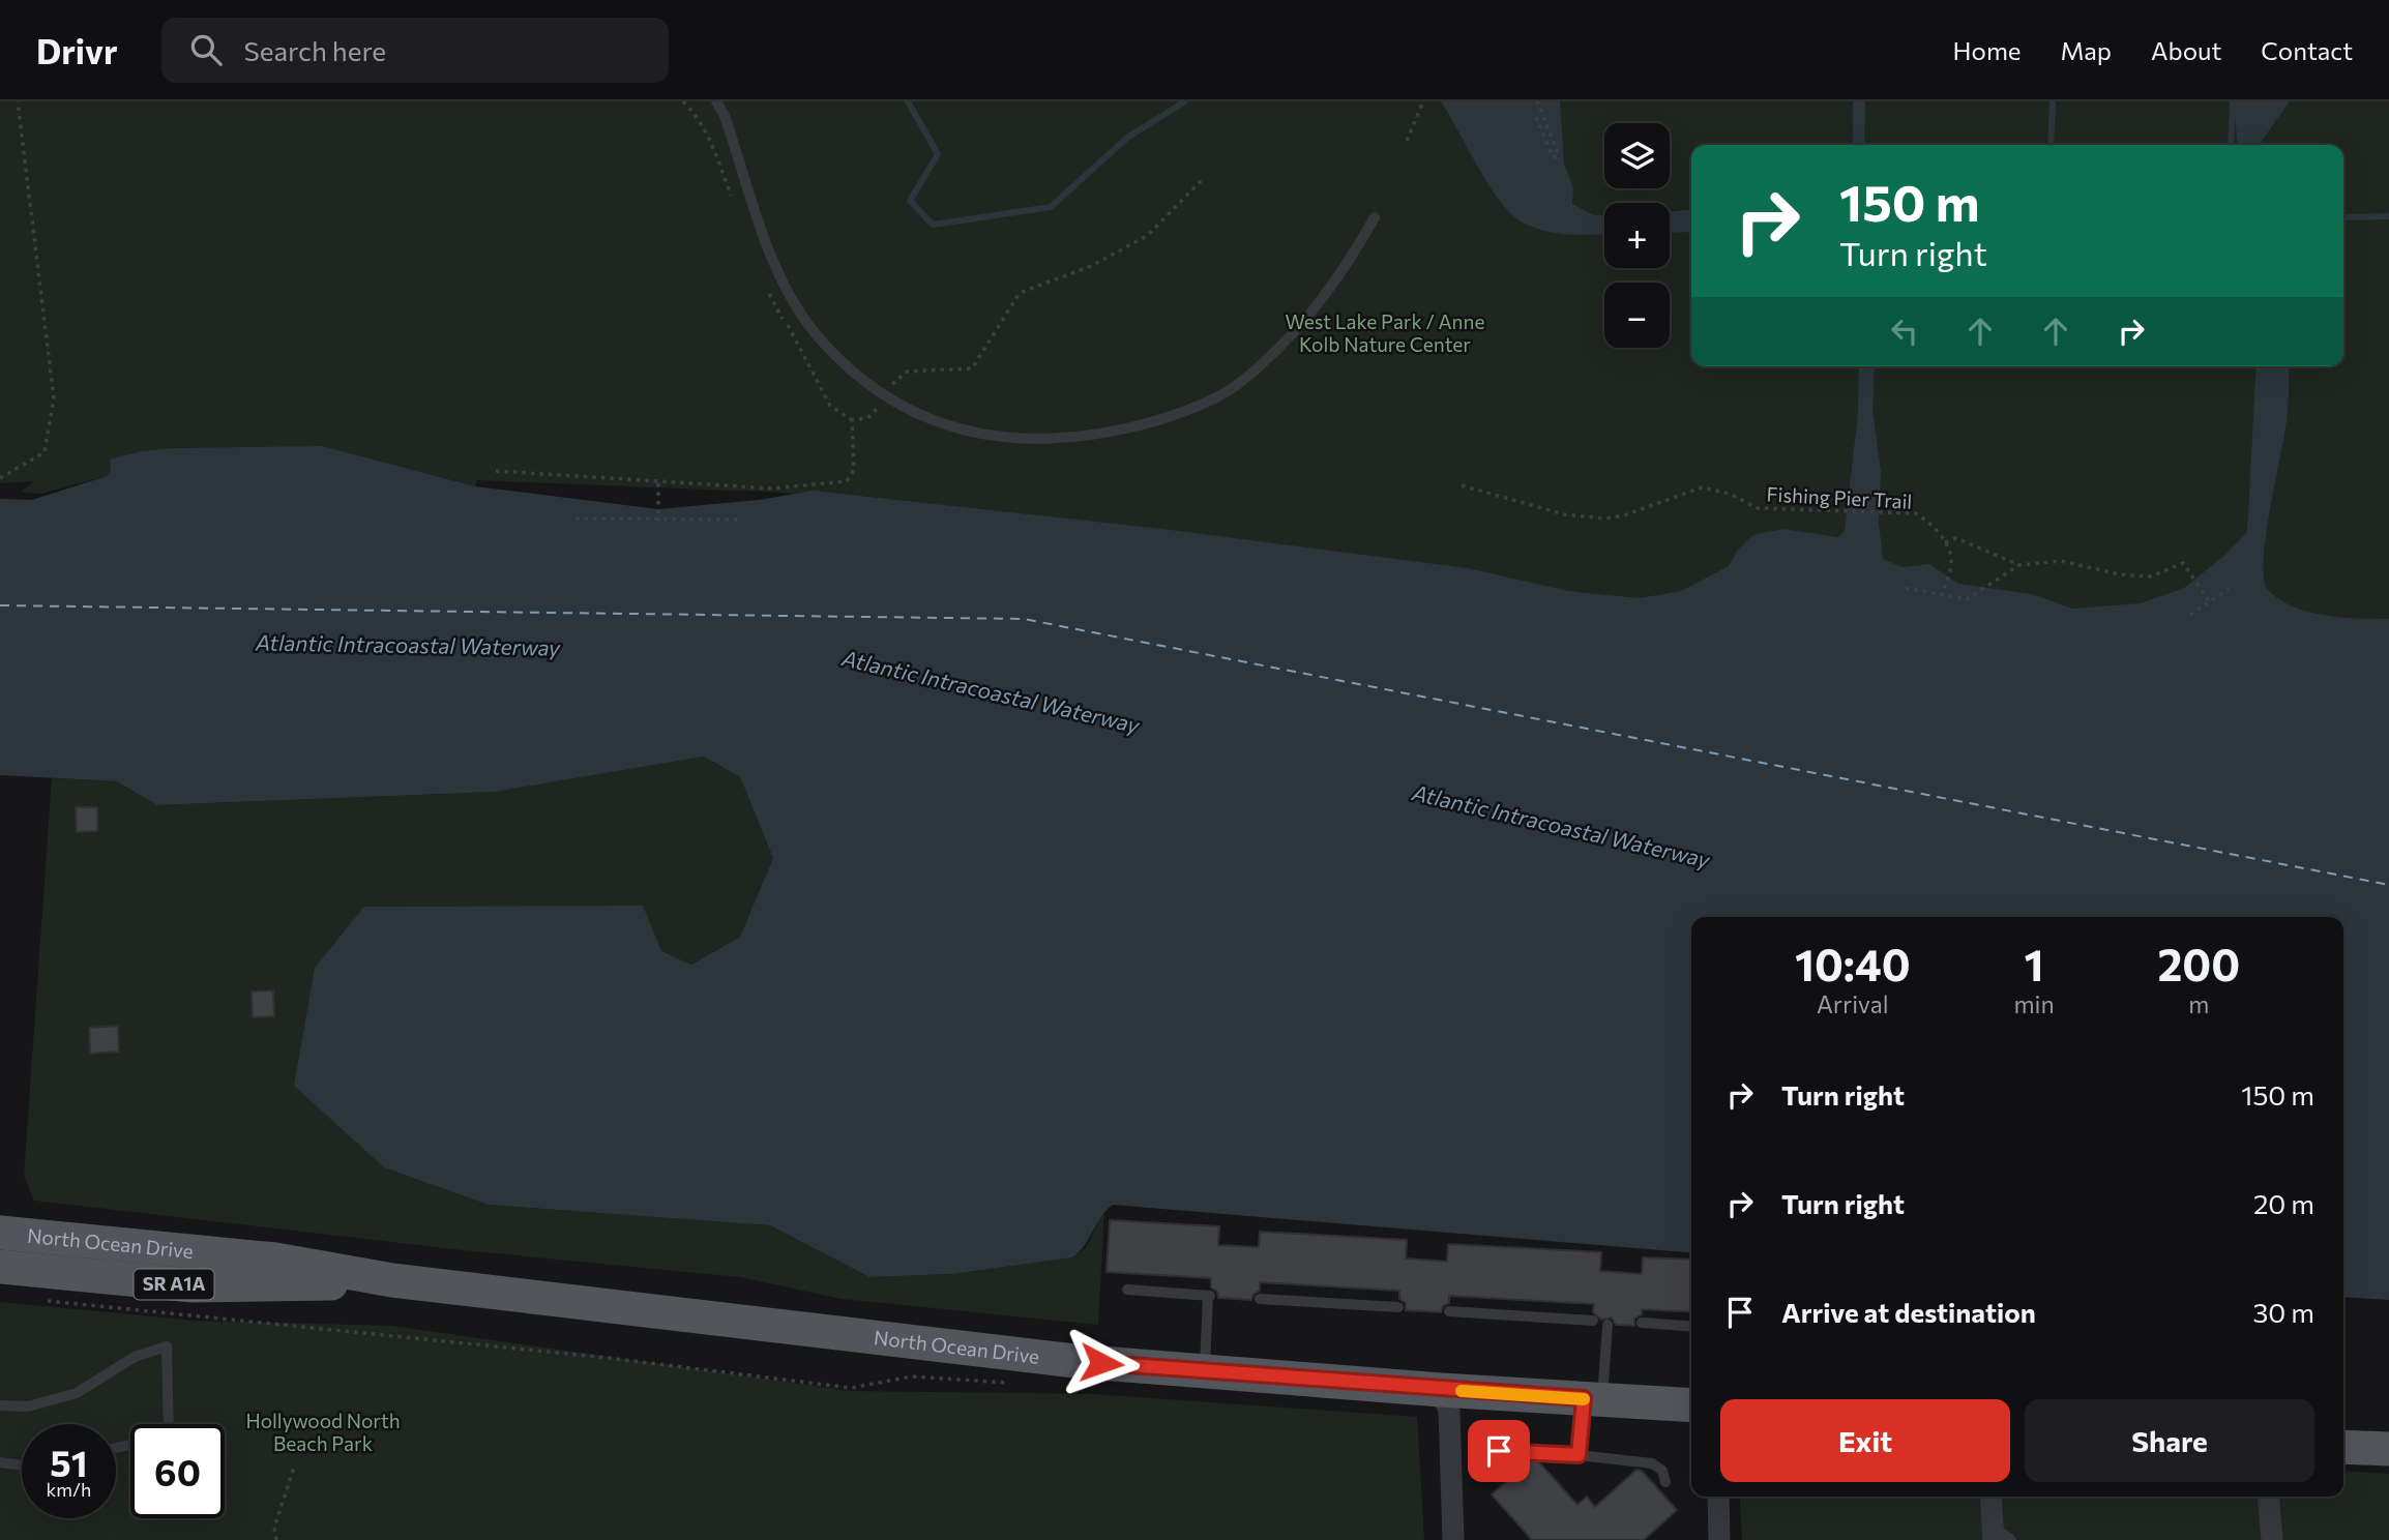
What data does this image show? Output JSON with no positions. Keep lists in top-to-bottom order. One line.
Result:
{"streets":{"main road":["North Ocean Drive","SR A1A"],"path":["Fishing Pier Trail"]},"water":["Atlantic Intracoastal Waterway"],"parks":["West Lake Park / Anne Kolb Nature Center","Hollywood North Beach Park"],"page":{"header":"Drivr","search":"Search here","nav":["Home","Map","About","Contact"],"map_buttons":["+","−"],"turn":["150 m","Turn right"],"eta":["10:40","Arrival","1","min","200","m"],"list":[{"name":"Turn right","value":"150 m"},{"name":"Turn right","value":"20 m"},{"name":"Arrive at destination","value":"30 m"}],"buttons":["Exit","Share"],"speed":"51 km/h","limit":"60"}}
